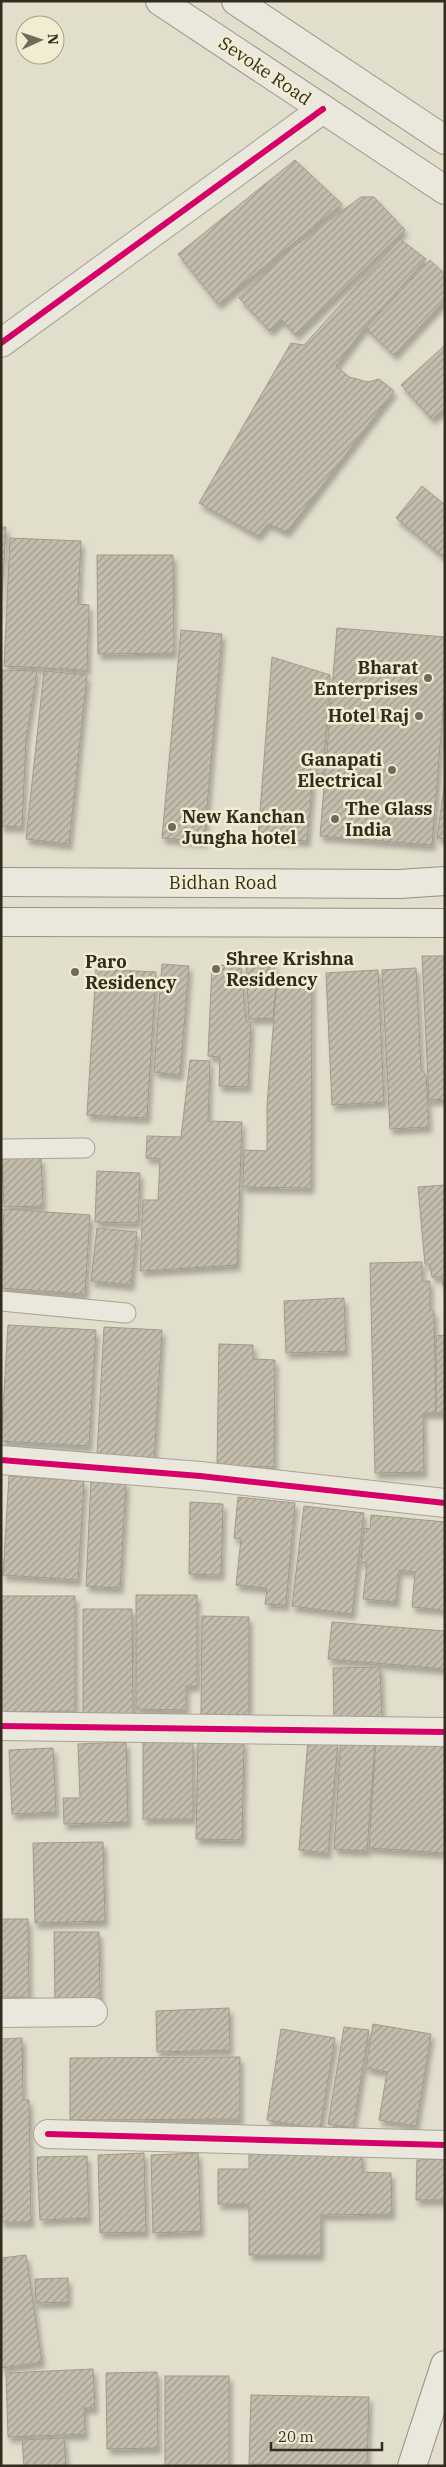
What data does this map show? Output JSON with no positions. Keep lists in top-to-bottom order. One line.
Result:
{"streets":{"street":["Sevoke Road","Bidhan Road"]},"places":["Bharat Enterprises","Hotel Raj","Ganapati Electrical","The Glass India","New Kanchan Jungha hotel","Shree Krishna Residency","Paro Residency"],"scale_bar":"20 m","north":"right"}
